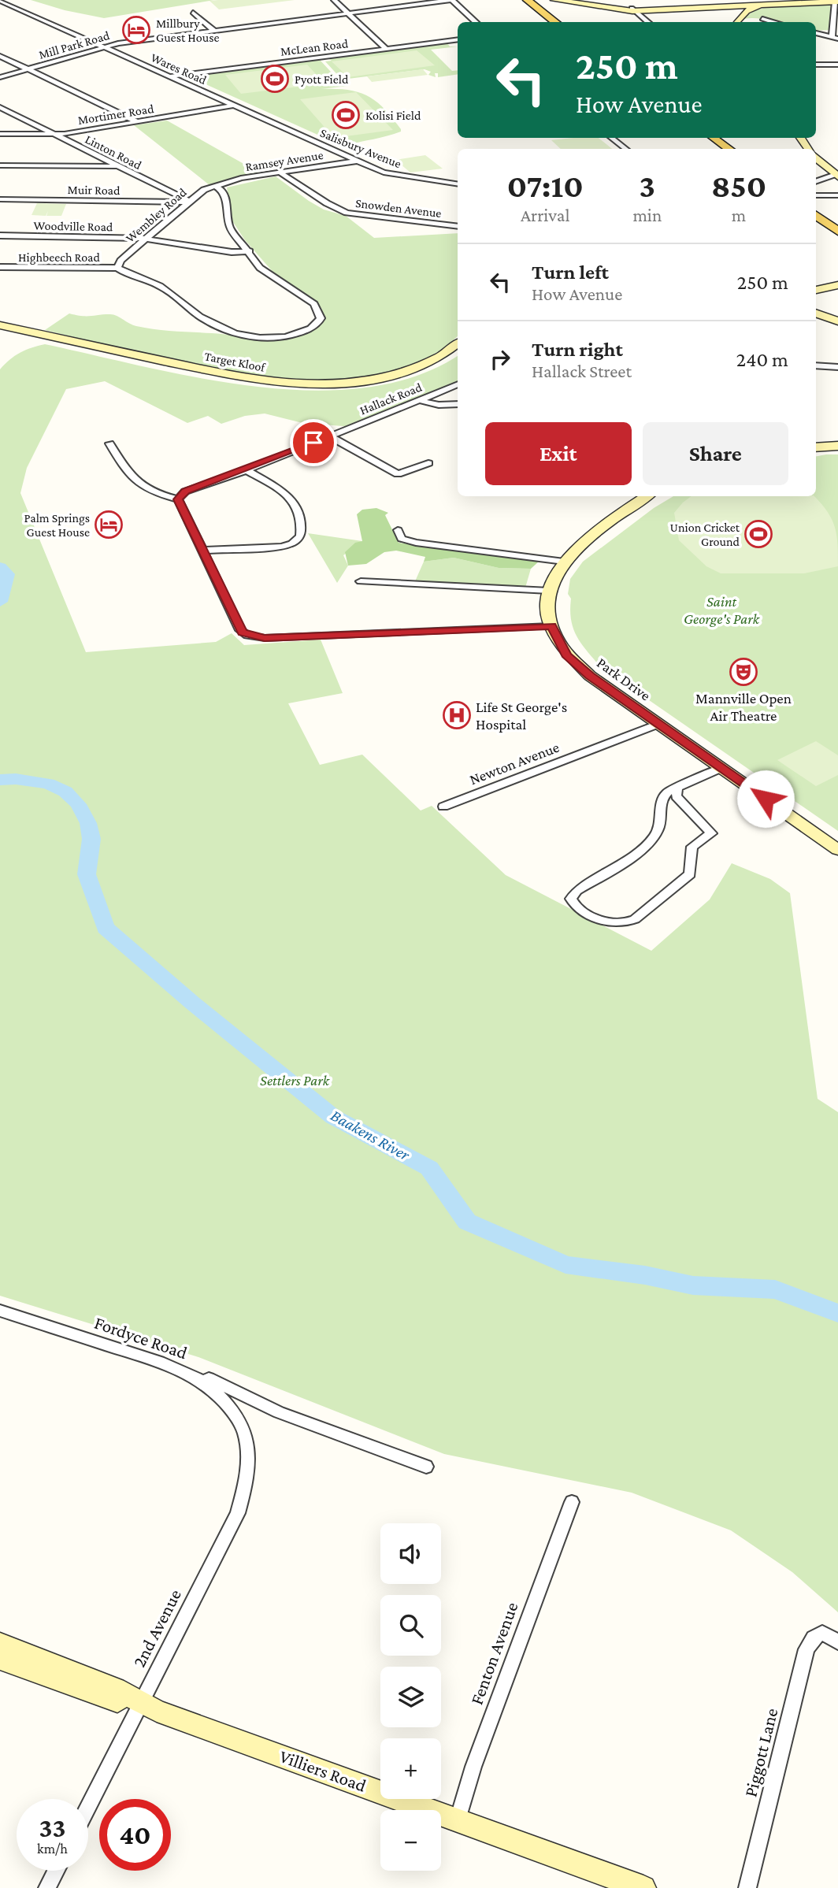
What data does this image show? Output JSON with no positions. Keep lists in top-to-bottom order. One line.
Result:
{"streets":{"main road":["Target Kloof","Park Drive","Villiers Road"],"street":["Mill Park Road","McLean Road","Wares Road","Mortimer Road","Salisbury Avenue","Linton Road","Ramsey Avenue","Muir Road","Snowden Avenue","Wembley Road","Woodville Road","Highbeech Road","Hallack Road","Newton Avenue","Fordyce Road","2nd Avenue","Fenton Avenue","Piggott Lane"]},"crossings":[["Mill Park Road","Wares Road"],["McLean Road","Wares Road"],["Wares Road","Mortimer Road"],["Wares Road","Salisbury Avenue"],["Mortimer Road","Linton Road"],["Salisbury Avenue","Ramsey Avenue"],["Linton Road","Muir Road"],["Linton Road","Wembley Road"],["Ramsey Avenue","Snowden Avenue"],["Ramsey Avenue","Wembley Road"],["Muir Road","Wembley Road"],["Wembley Road","Woodville Road"],["Wembley Road","Highbeech Road"],["Park Drive","Newton Avenue"],["Fordyce Road","2nd Avenue"],["2nd Avenue","Villiers Road"],["Fenton Avenue","Villiers Road"]],"water":["Baakens River"],"parks":["Saint George's Park","Settlers Park"],"places":{"hotel":["Millbury Guest House","Palm Springs Guest House"],"sports":["Pyott Field","Kolisi Field","Union Cricket Ground"],"theatre":["Mannville Open Air Theatre"],"hospital":["Life St George's Hospital"]},"page":{"turn":["250 m","How Avenue"],"eta":["07:10","Arrival","3","min","850","m"],"list":[{"name":"Turn left","note":"How Avenue","value":"250 m"},{"name":"Turn right","note":"Hallack Street","value":"240 m"}],"buttons":["Exit","Share"],"map_buttons":["+","−"],"speed":"33 km/h","limit":"40"}}
